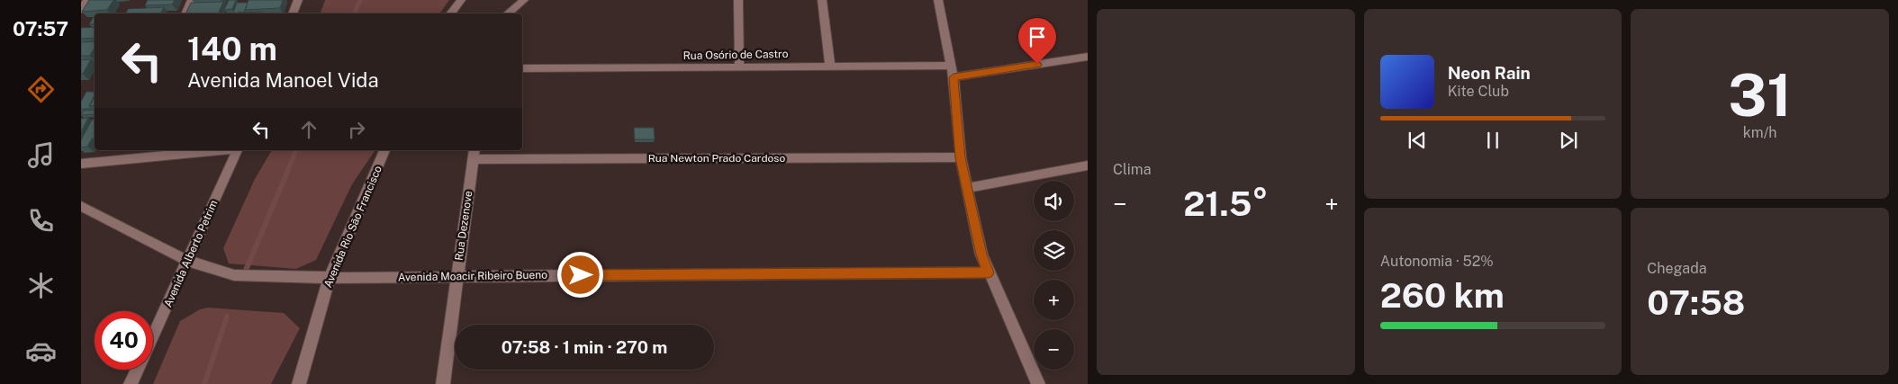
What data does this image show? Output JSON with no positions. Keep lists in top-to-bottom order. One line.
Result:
{"streets":{"street":["Rua Osório de Castro","Rua Newton Prado Cardoso","Rua Dezenove","Avenida Rio São Francisco","Avenida Alberto Petrim","Avenida Moacir Ribeiro Bueno"]},"crossings":[["Rua Newton Prado Cardoso","Rua Dezenove"],["Rua Dezenove","Avenida Moacir Ribeiro Bueno"],["Avenida Rio São Francisco","Avenida Moacir Ribeiro Bueno"],["Avenida Alberto Petrim","Avenida Moacir Ribeiro Bueno"]],"page":{"tabs":"07:57","tile":["Clima",["31","km/h"],["Autonomia · 52%","260 km"],["Chegada","07:58"]],"turn":["140 m","Avenida Manoel Vida"],"song":["Neon Rain","Kite Club"],"map_buttons":["+","−"],"heat":["−","21.5°","+"],"limit":"40","trip":"07:58 · 1 min · 270 m"}}
